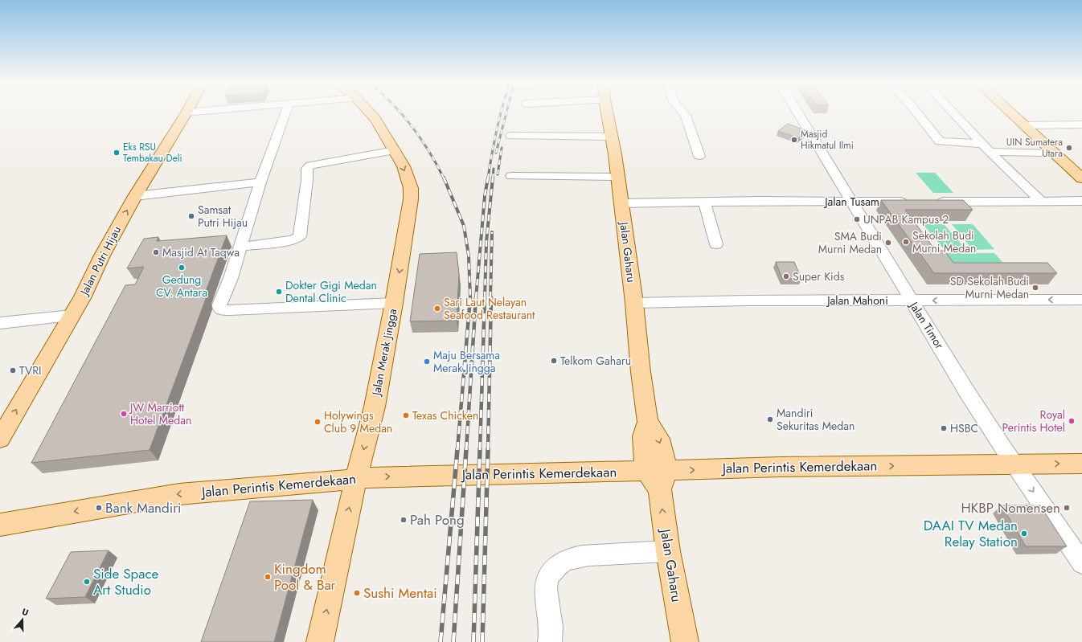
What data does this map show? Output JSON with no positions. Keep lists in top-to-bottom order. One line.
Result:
{"streets":{"main road":["Jalan Gaharu","Jalan Putri Hijau","Jalan Merak Jingga","Jalan Perintis Kemerdekaan"],"street":["Jalan Tusam","Jalan Mahoni","Jalan Timor"]},"crossings":[["Jalan Tusam","Jalan Gaharu"],["Jalan Tusam","Jalan Timor"],["Jalan Gaharu","Jalan Mahoni"],["Jalan Gaharu","Jalan Perintis Kemerdekaan"],["Jalan Mahoni","Jalan Timor"],["Jalan Timor","Jalan Perintis Kemerdekaan"],["Jalan Merak Jingga","Jalan Perintis Kemerdekaan"]],"one_way":["Jalan Putri Hijau"],"places":["Masjid Hikmatul Ilmi","UIN Sumatera Utara","Eks RSU Tembakau Deli","Samsat Putri Hijau","UNPAB Kampus 2","Sekolah Budi Murni Medan","SMA Budi Murni Medan","Masjid At Taqwa","Gedung CV. Antara","Super Kids","SD Sekolah Budi Murni Medan","Dokter Gigi Medan Dental Clinic","Sari Laut Nelayan Seafood Restaurant","Telkom Gaharu","Maju Bersama Merak Jingga","TVRI","JW Marriott Hotel Medan","Texas Chicken","Mandiri Sekuritas Medan","Royal Perintis Hotel","Holywings Club 9 Medan","HSBC","Bank Mandiri","HKBP Nomensen","Pah Pong","DAAI TV Medan Relay Station","Kingdom Pool & Bar","Side Space Art Studio","Sushi Mentai"],"north":"top"}
